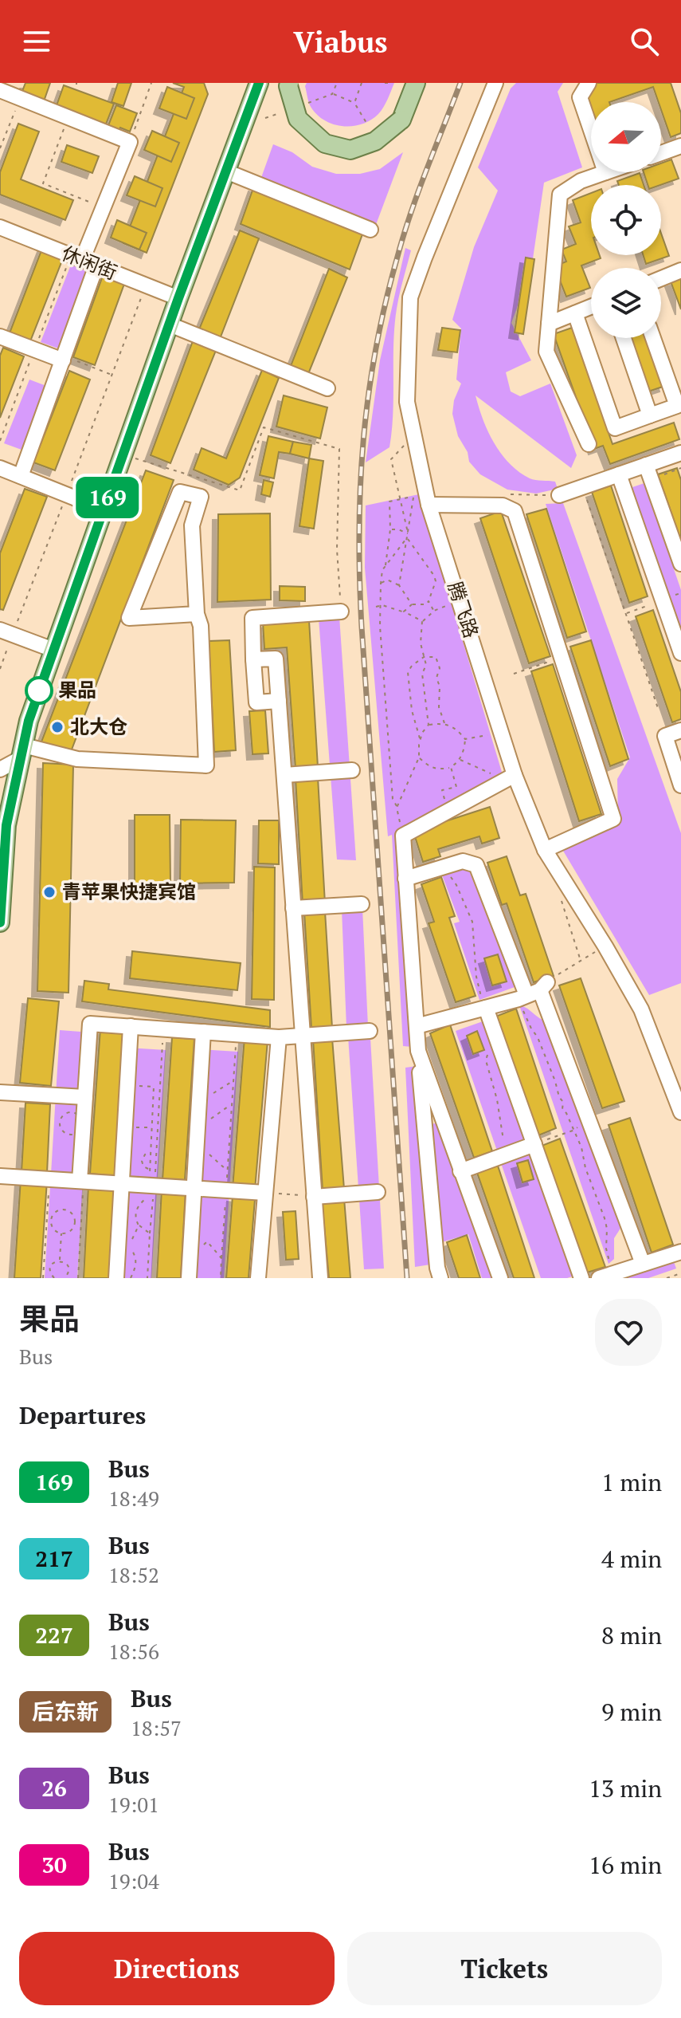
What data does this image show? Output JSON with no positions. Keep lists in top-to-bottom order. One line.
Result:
{"streets":{"street":["休闲街","腾飞路"]},"places":["果品","北大仓","青苹果快捷宾馆"],"lines":["bus line 169"],"north":"left","page":{"header":"Viabus","on_map":"169","heading":[["果品","Bus"],"Departures"],"list":[{"mark":"169","name":"Bus","note":"18:49","value":"1 min"},{"mark":"217","name":"Bus","note":"18:52","value":"4 min"},{"mark":"227","name":"Bus","note":"18:56","value":"8 min"},{"mark":"后东新","name":"Bus","note":"18:57","value":"9 min"},{"mark":"26","name":"Bus","note":"19:01","value":"13 min"},{"mark":"30","name":"Bus","note":"19:04","value":"16 min"}],"buttons":["Directions","Tickets"]}}
